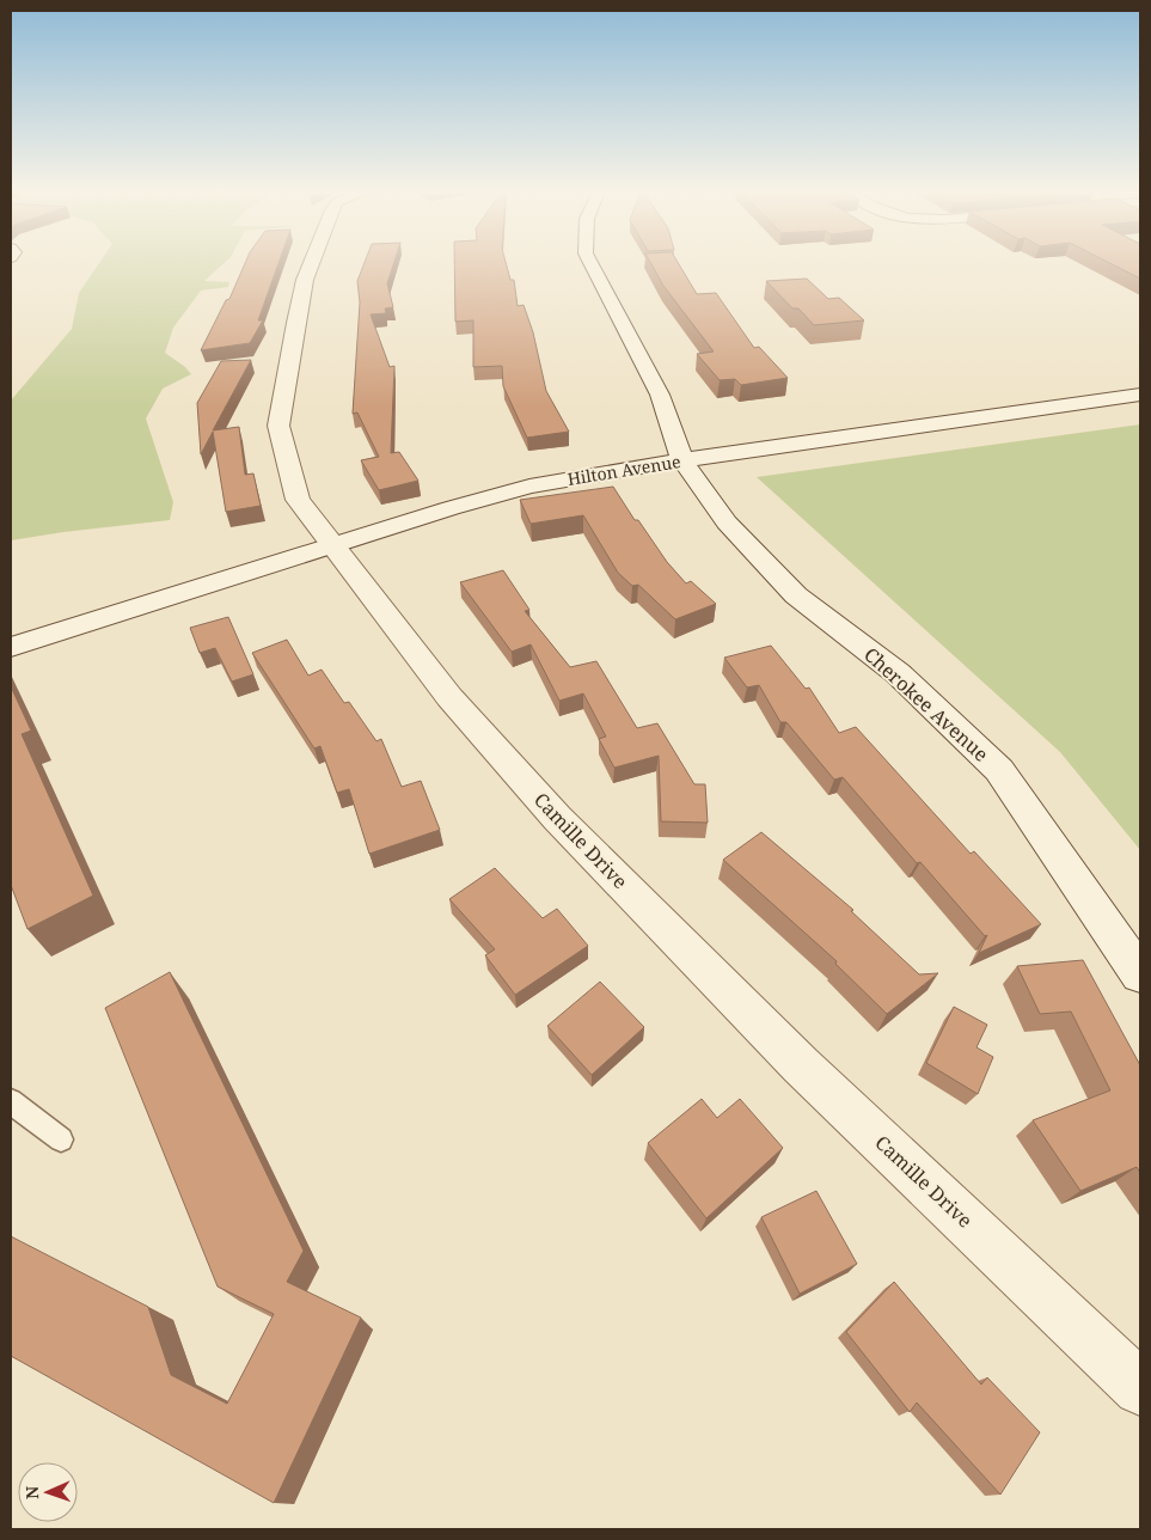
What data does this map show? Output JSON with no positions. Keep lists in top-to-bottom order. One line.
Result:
{"streets":{"street":["Hilton Avenue","Cherokee Avenue","Camille Drive"]},"crossings":[["Hilton Avenue","Cherokee Avenue"],["Hilton Avenue","Camille Drive"]],"north":"left"}
